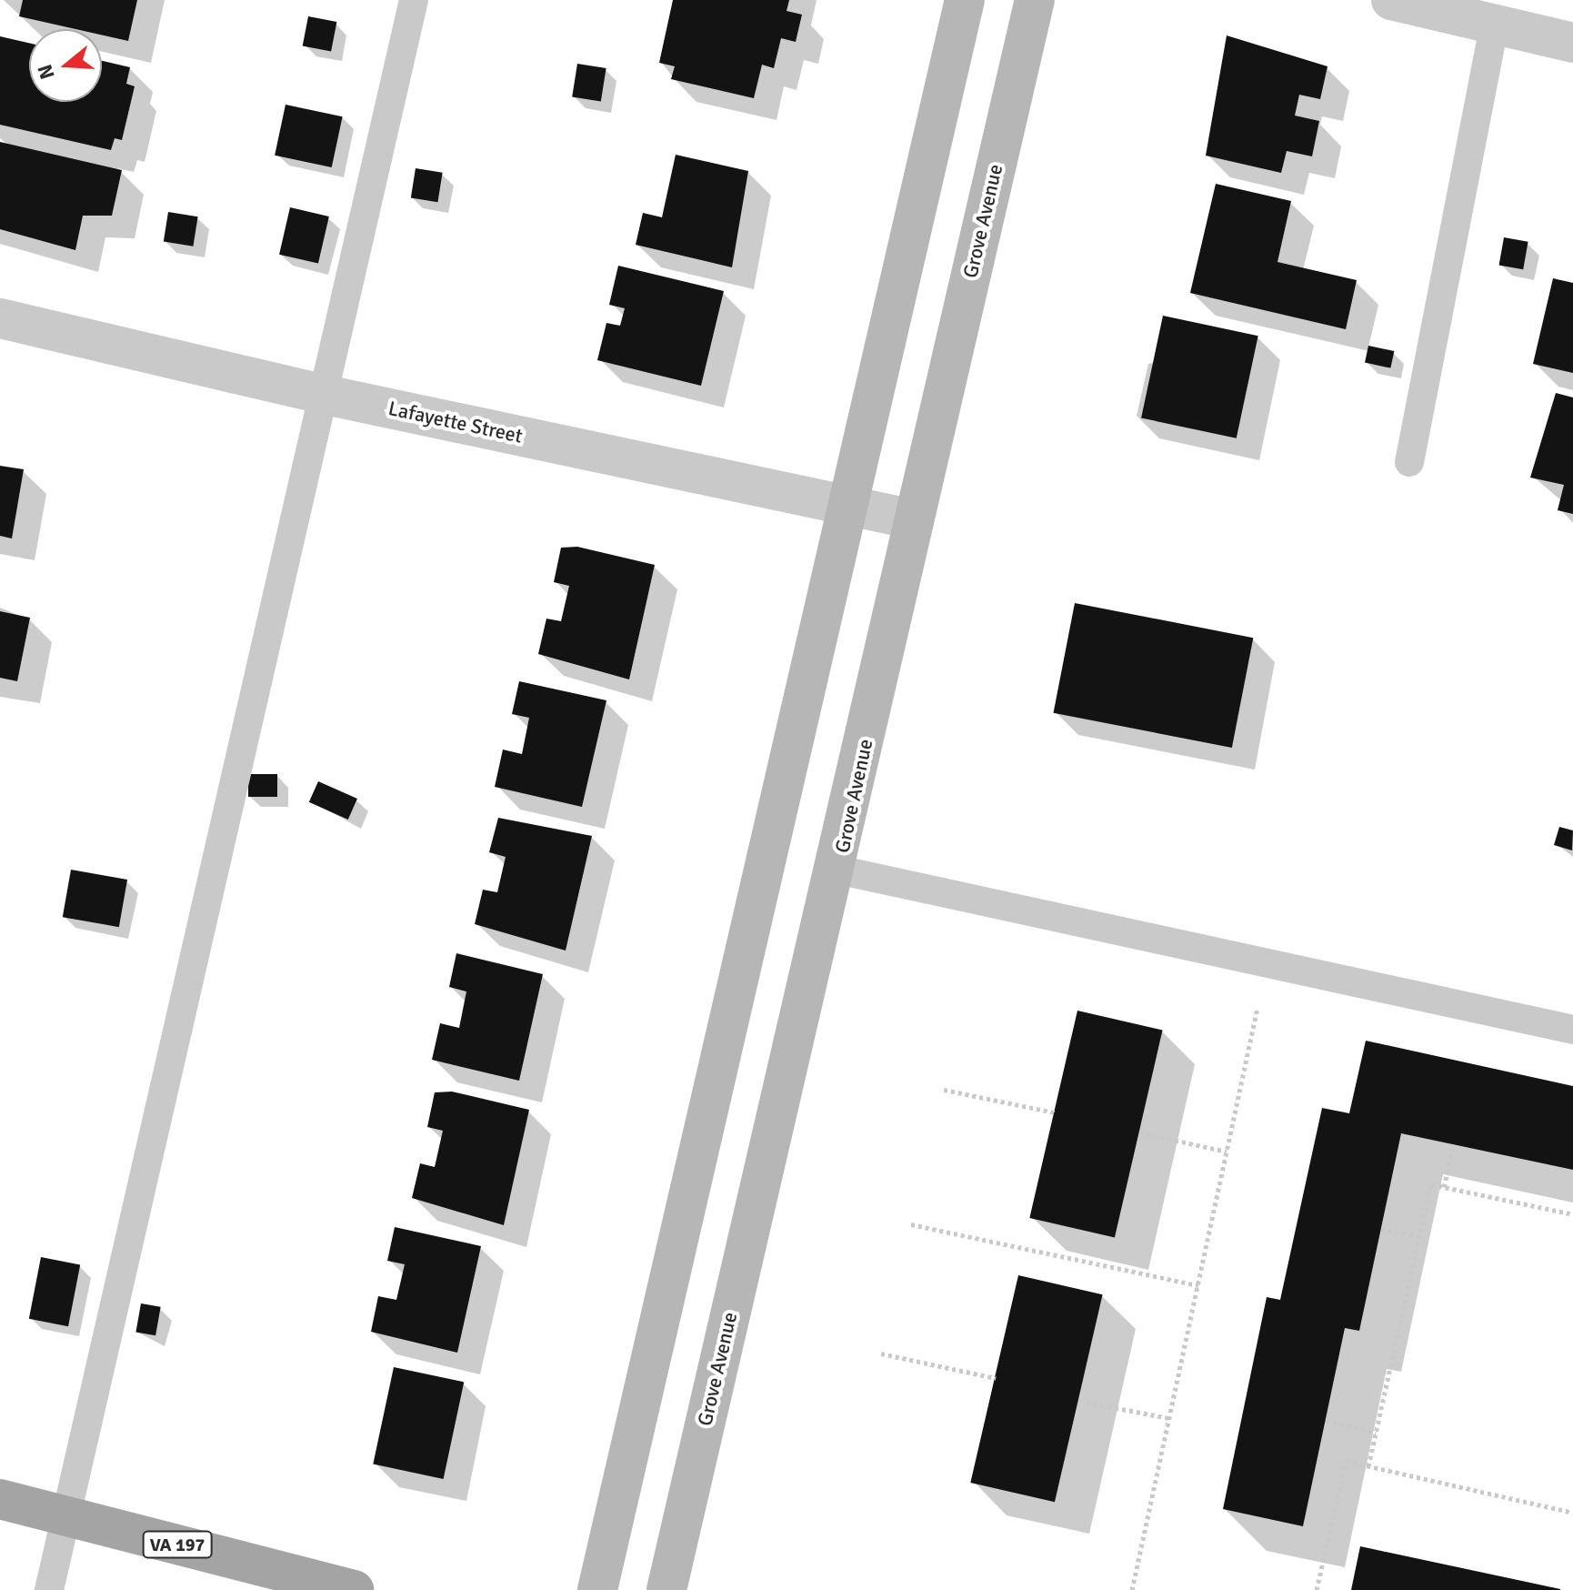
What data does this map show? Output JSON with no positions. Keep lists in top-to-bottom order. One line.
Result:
{"streets":{"main road":["Grove Avenue","VA 197"],"street":["Lafayette Street"]},"crossings":[["Grove Avenue","Lafayette Street"]],"north":"left"}
